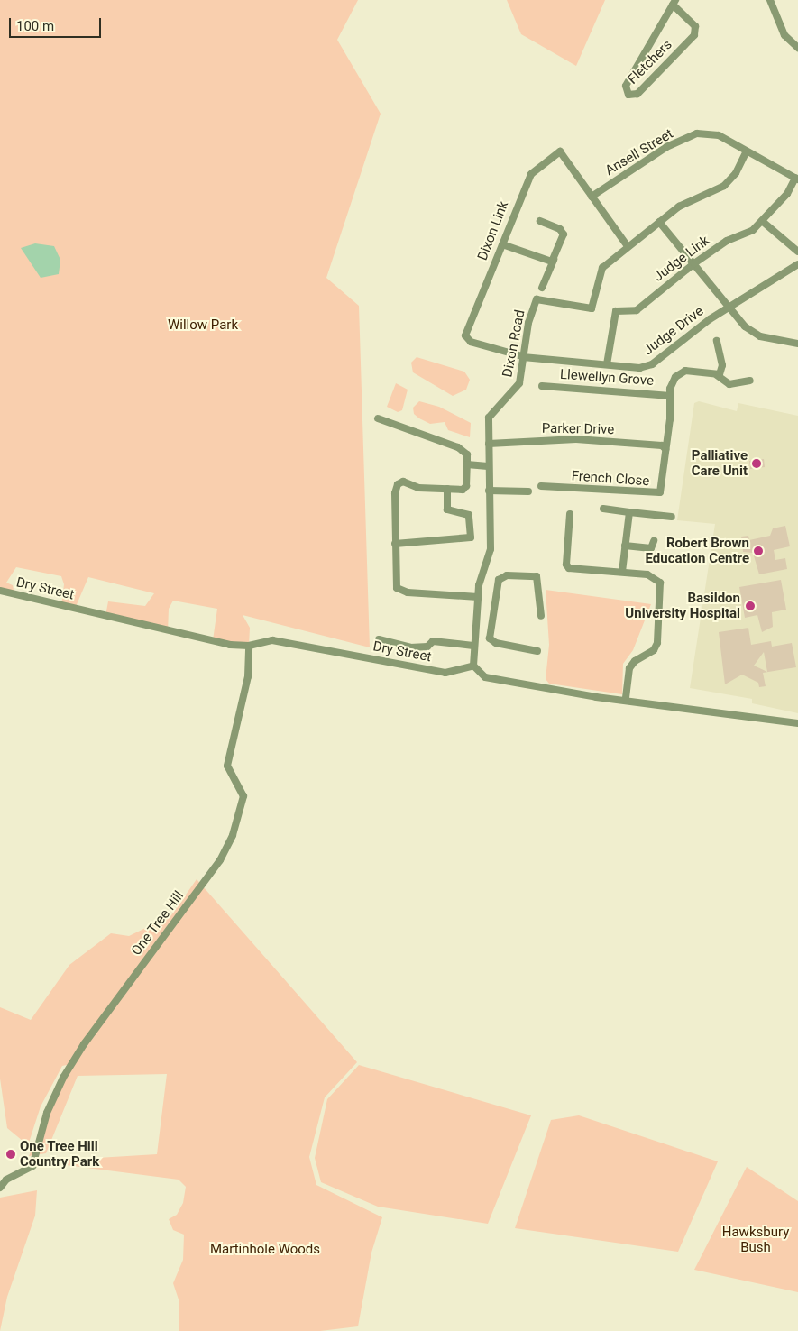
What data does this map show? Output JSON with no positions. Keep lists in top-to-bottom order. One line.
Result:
{"streets":{"street":["Fletchers","Ansell Street","Dixon Link","Judge Link","Judge Drive","Dixon Road","Llewellyn Grove","Parker Drive","French Close","Dry Street","One Tree Hill"]},"crossings":[["Ansell Street","Dixon Link"],["Ansell Street","Judge Link"],["Ansell Street","Dixon Road"],["Dixon Link","Judge Drive"],["Dixon Link","Dixon Road"],["Judge Link","Judge Drive"],["Judge Drive","Dixon Road"],["Dixon Road","Parker Drive"],["Dixon Road","Dry Street"],["Parker Drive","French Close"],["Dry Street","One Tree Hill"]],"parks":["Willow Park","Hawksbury Bush","Martinhole Woods"],"places":["Palliative Care Unit","Robert Brown Education Centre","Basildon University Hospital","One Tree Hill Country Park"],"scale_bar":"100 m"}
